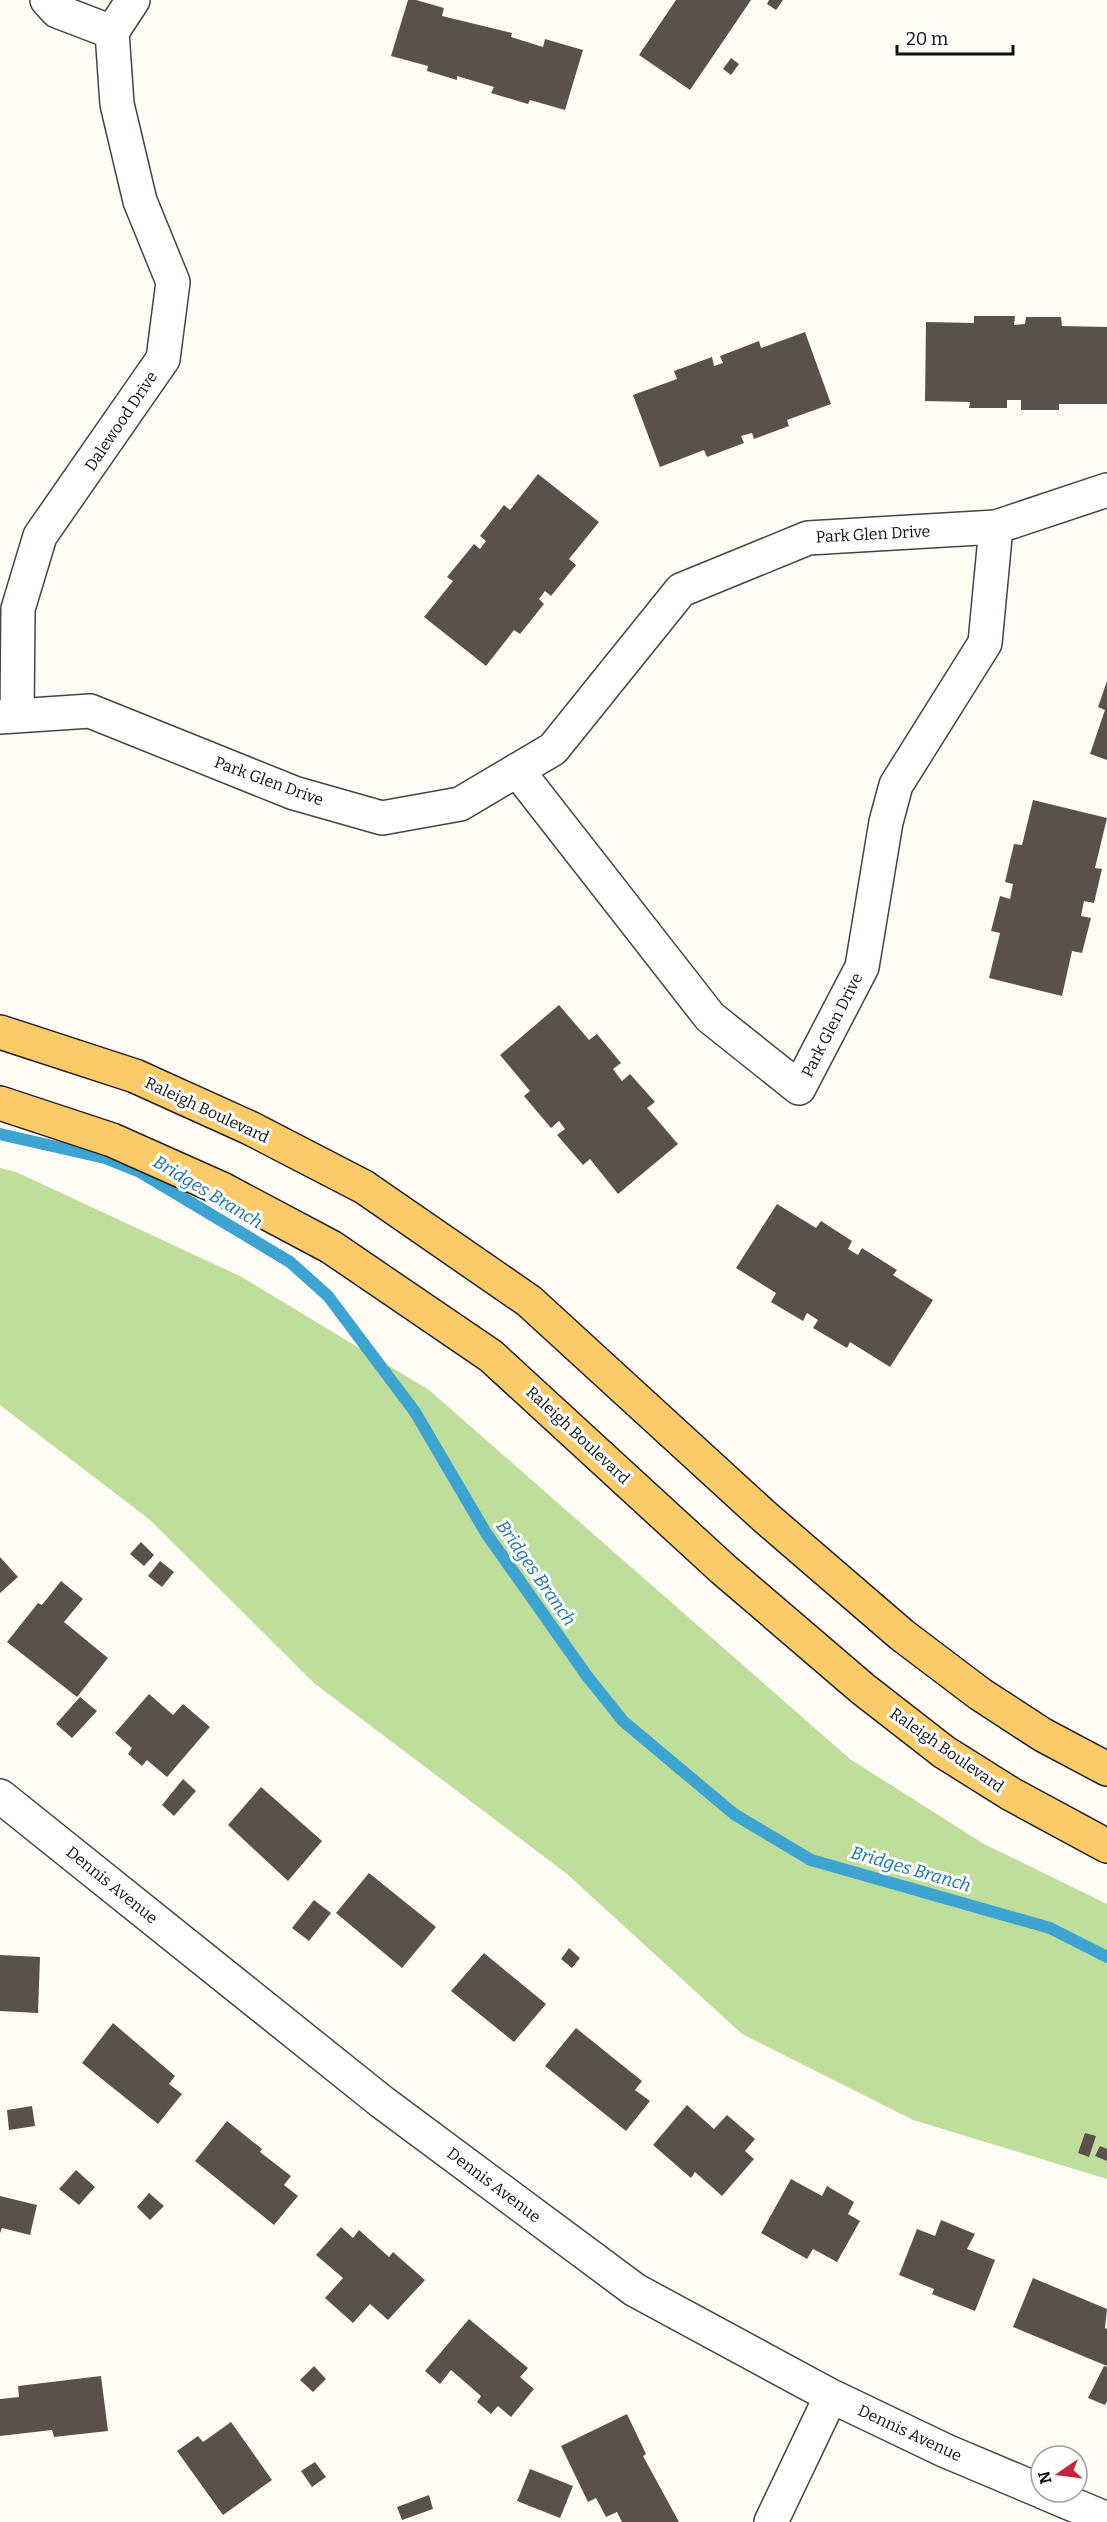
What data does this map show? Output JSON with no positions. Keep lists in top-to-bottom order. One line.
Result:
{"streets":{"main road":["Raleigh Boulevard"],"street":["Dalewood Drive","Park Glen Drive","Dennis Avenue"]},"crossings":[["Dalewood Drive","Park Glen Drive"]],"water":["Bridges Branch"],"scale_bar":"20 m","north":"left"}
